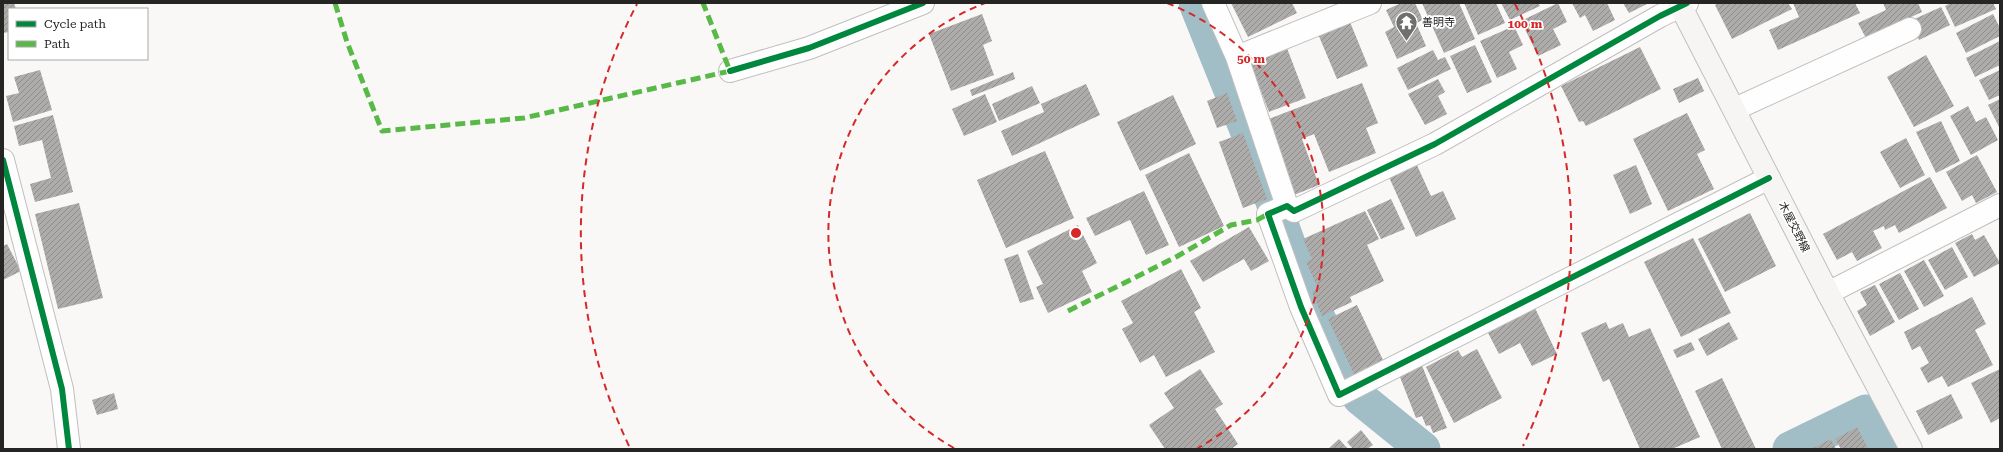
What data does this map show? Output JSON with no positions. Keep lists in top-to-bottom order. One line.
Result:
{"streets":{"main road":["木屋交野線"]},"places":{"temple":["善明寺"]},"legend":["Cycle path","Path"],"rings":["100 m","50 m"]}
